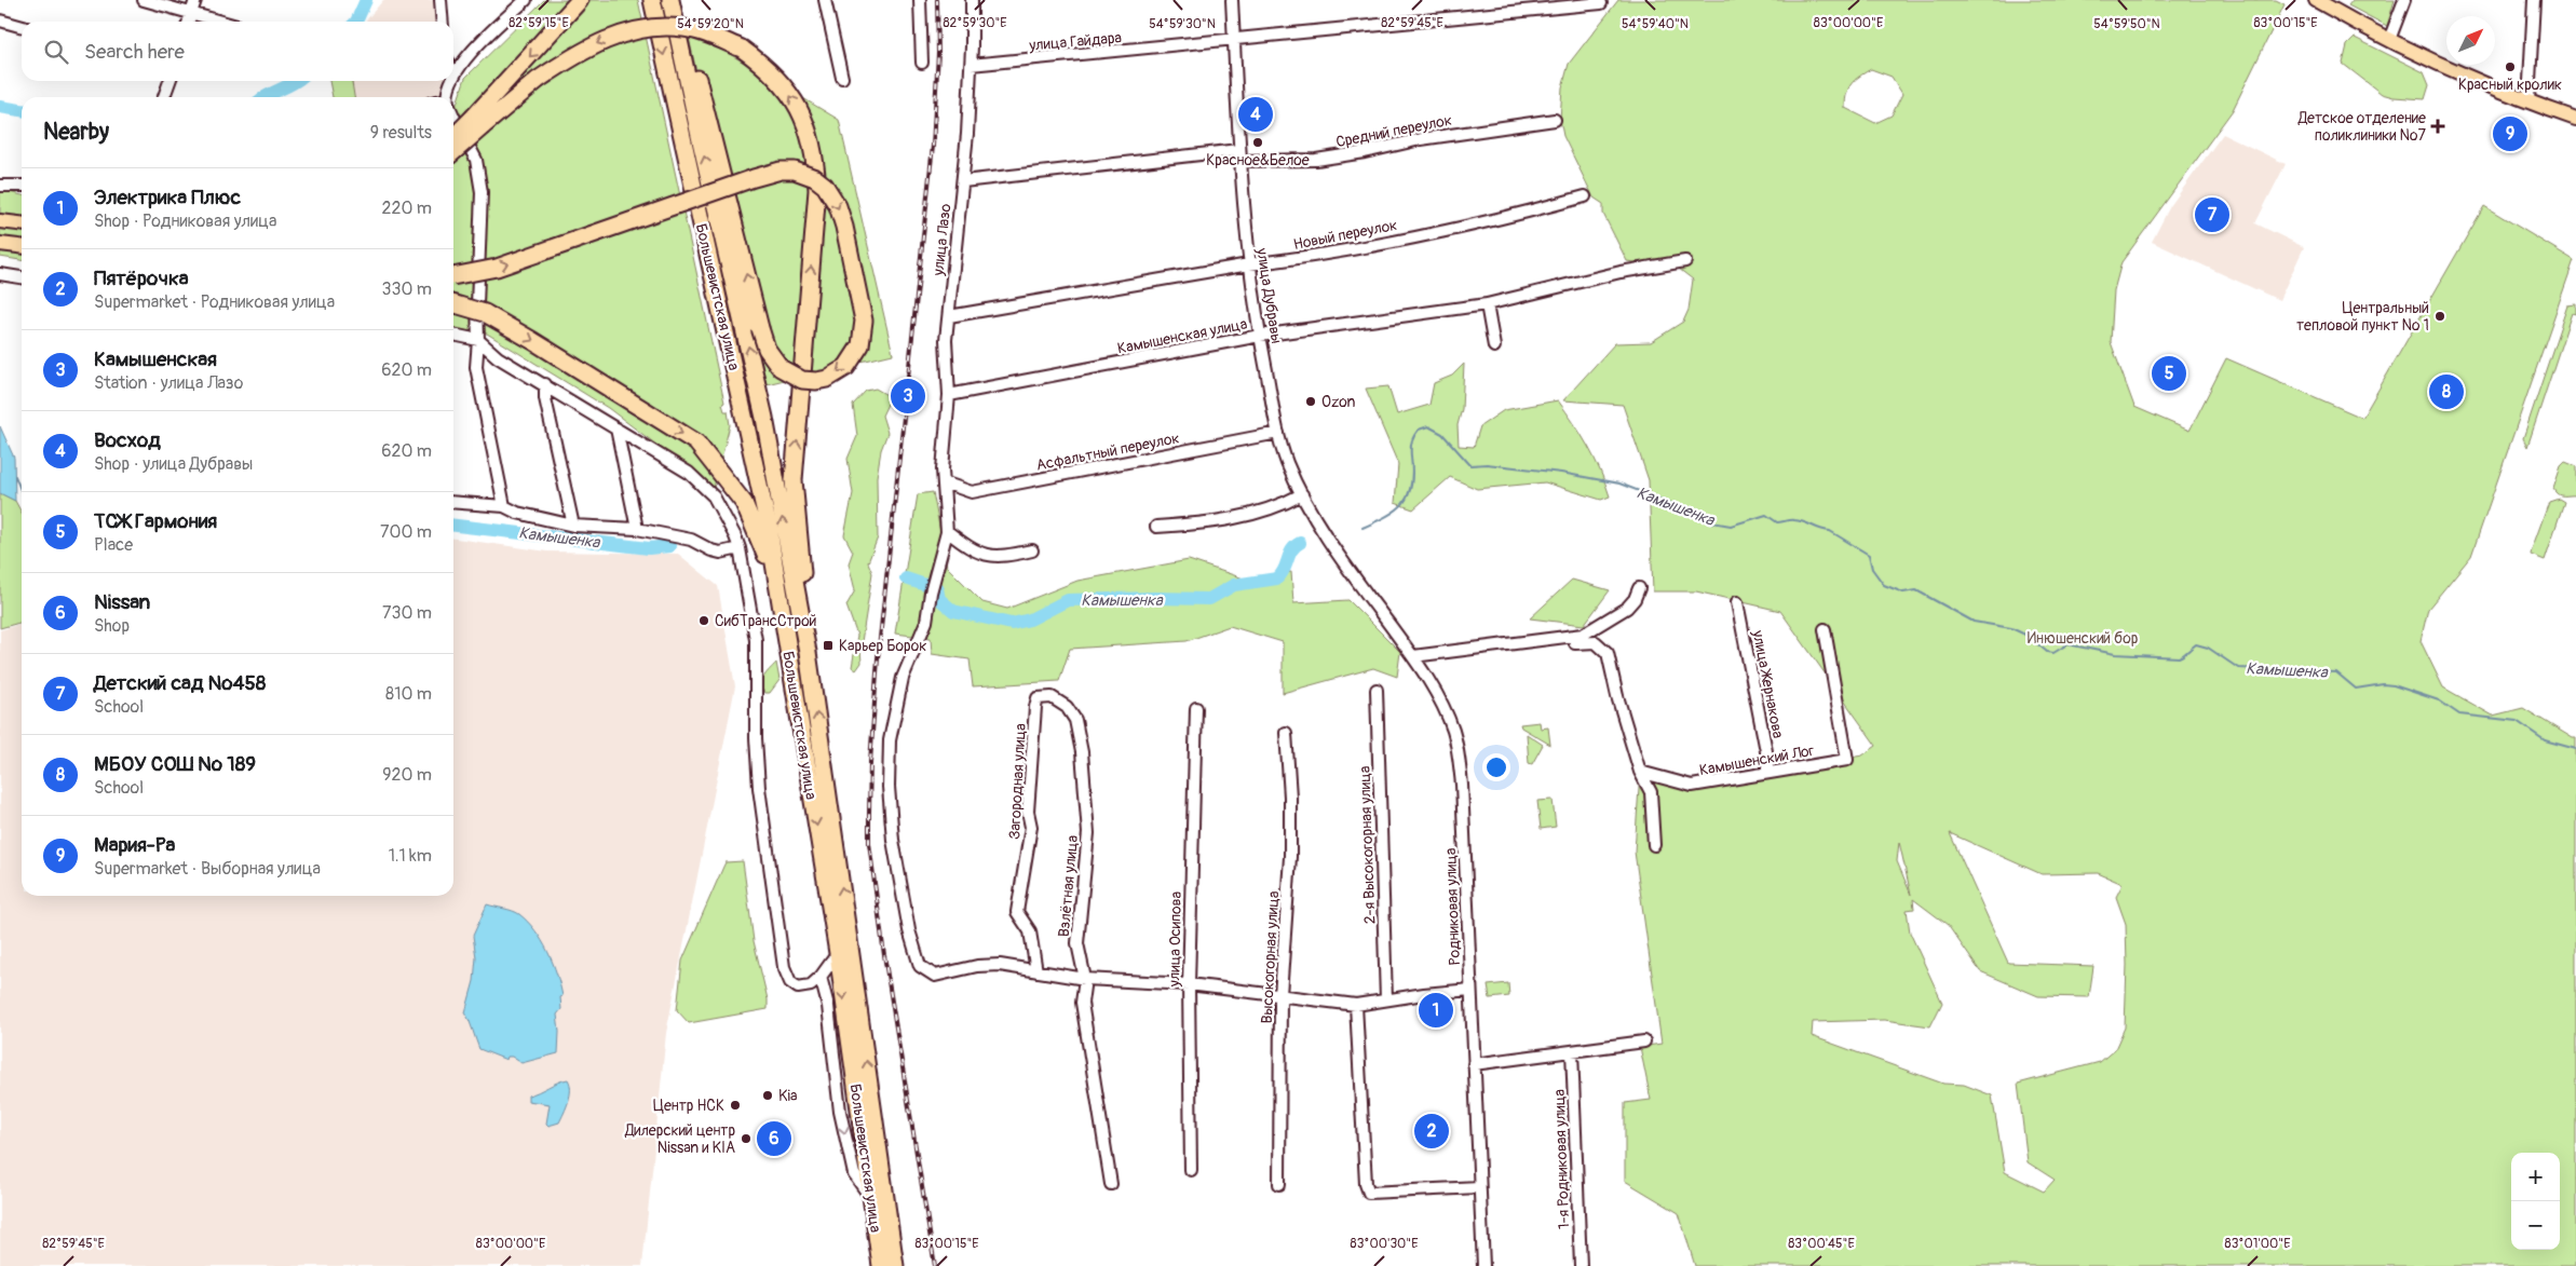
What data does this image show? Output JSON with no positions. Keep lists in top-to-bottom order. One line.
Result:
{"streets":{"highway":["Большевистская улица"],"street":["улица Гайдара","Средний переулок","Новый переулок","улица Лазо","улица Дубравы","Камышенская улица","Асфальтный переулок","улица Жернакова","Камышенский Лог","Загородная улица","2-я Высокогорная улица","Взлётная улица","Родниковая улица","улица Осипова","Высокогорная улица","1-я Родниковая улица"]},"crossings":[["улица Гайдара","улица Лазо"],["улица Гайдара","улица Дубравы"],["Средний переулок","улица Лазо"],["Средний переулок","улица Дубравы"],["Новый переулок","улица Лазо"],["Новый переулок","улица Дубравы"],["улица Лазо","Камышенская улица"],["улица Лазо","Асфальтный переулок"],["улица Лазо","Загородная улица"],["улица Дубравы","Камышенская улица"],["улица Дубравы","Асфальтный переулок"],["улица Дубравы","Родниковая улица"],["улица Жернакова","Камышенский Лог"],["Загородная улица","Взлётная улица"]],"water":["Камышенка"],"parks":["Инюшенский бор"],"places":{"other":["Красный кролик","Красное&Белое","Центральный тепловой пункт № 1","Ozon","СибТрансСтрой","Kia","Центр НСК","Дилерский центр Nissan и KIA"],"health":["Детское отделение поликлиники №7"],"transit":["Карьер Борок"]},"north":"top right","page":{"search":"Search here","pins":["4","9","7","5","8","3","1","2","6"],"heading":["Nearby","9 results"],"list":[{"mark":"1","name":"Электрика Плюс","note":"Shop · Родниковая улица","value":"220 m"},{"mark":"2","name":"Пятёрочка","note":"Supermarket · Родниковая улица","value":"330 m"},{"mark":"3","name":"Камышенская","note":"Station · улица Лазо","value":"620 m"},{"mark":"4","name":"Восход","note":"Shop · улица Дубравы","value":"620 m"},{"mark":"5","name":"ТСЖ Гармония","note":"Place","value":"700 m"},{"mark":"6","name":"Nissan","note":"Shop","value":"730 m"},{"mark":"7","name":"Детский сад №458","note":"School","value":"810 m"},{"mark":"8","name":"МБОУ СОШ № 189","note":"School","value":"920 m"},{"mark":"9","name":"Мария-Ра","note":"Supermarket · Выборная улица","value":"1.1 km"}],"map_buttons":["+","−"]},"coordinates":["82°59'15\"E","82°59'30\"E","82°59'45\"E","83°00'00\"E","83°00'15\"E","54°59'20\"N","54°59'30\"N","54°59'40\"N","54°59'50\"N","83°00'30\"E","83°00'45\"E","83°01'00\"E"]}
